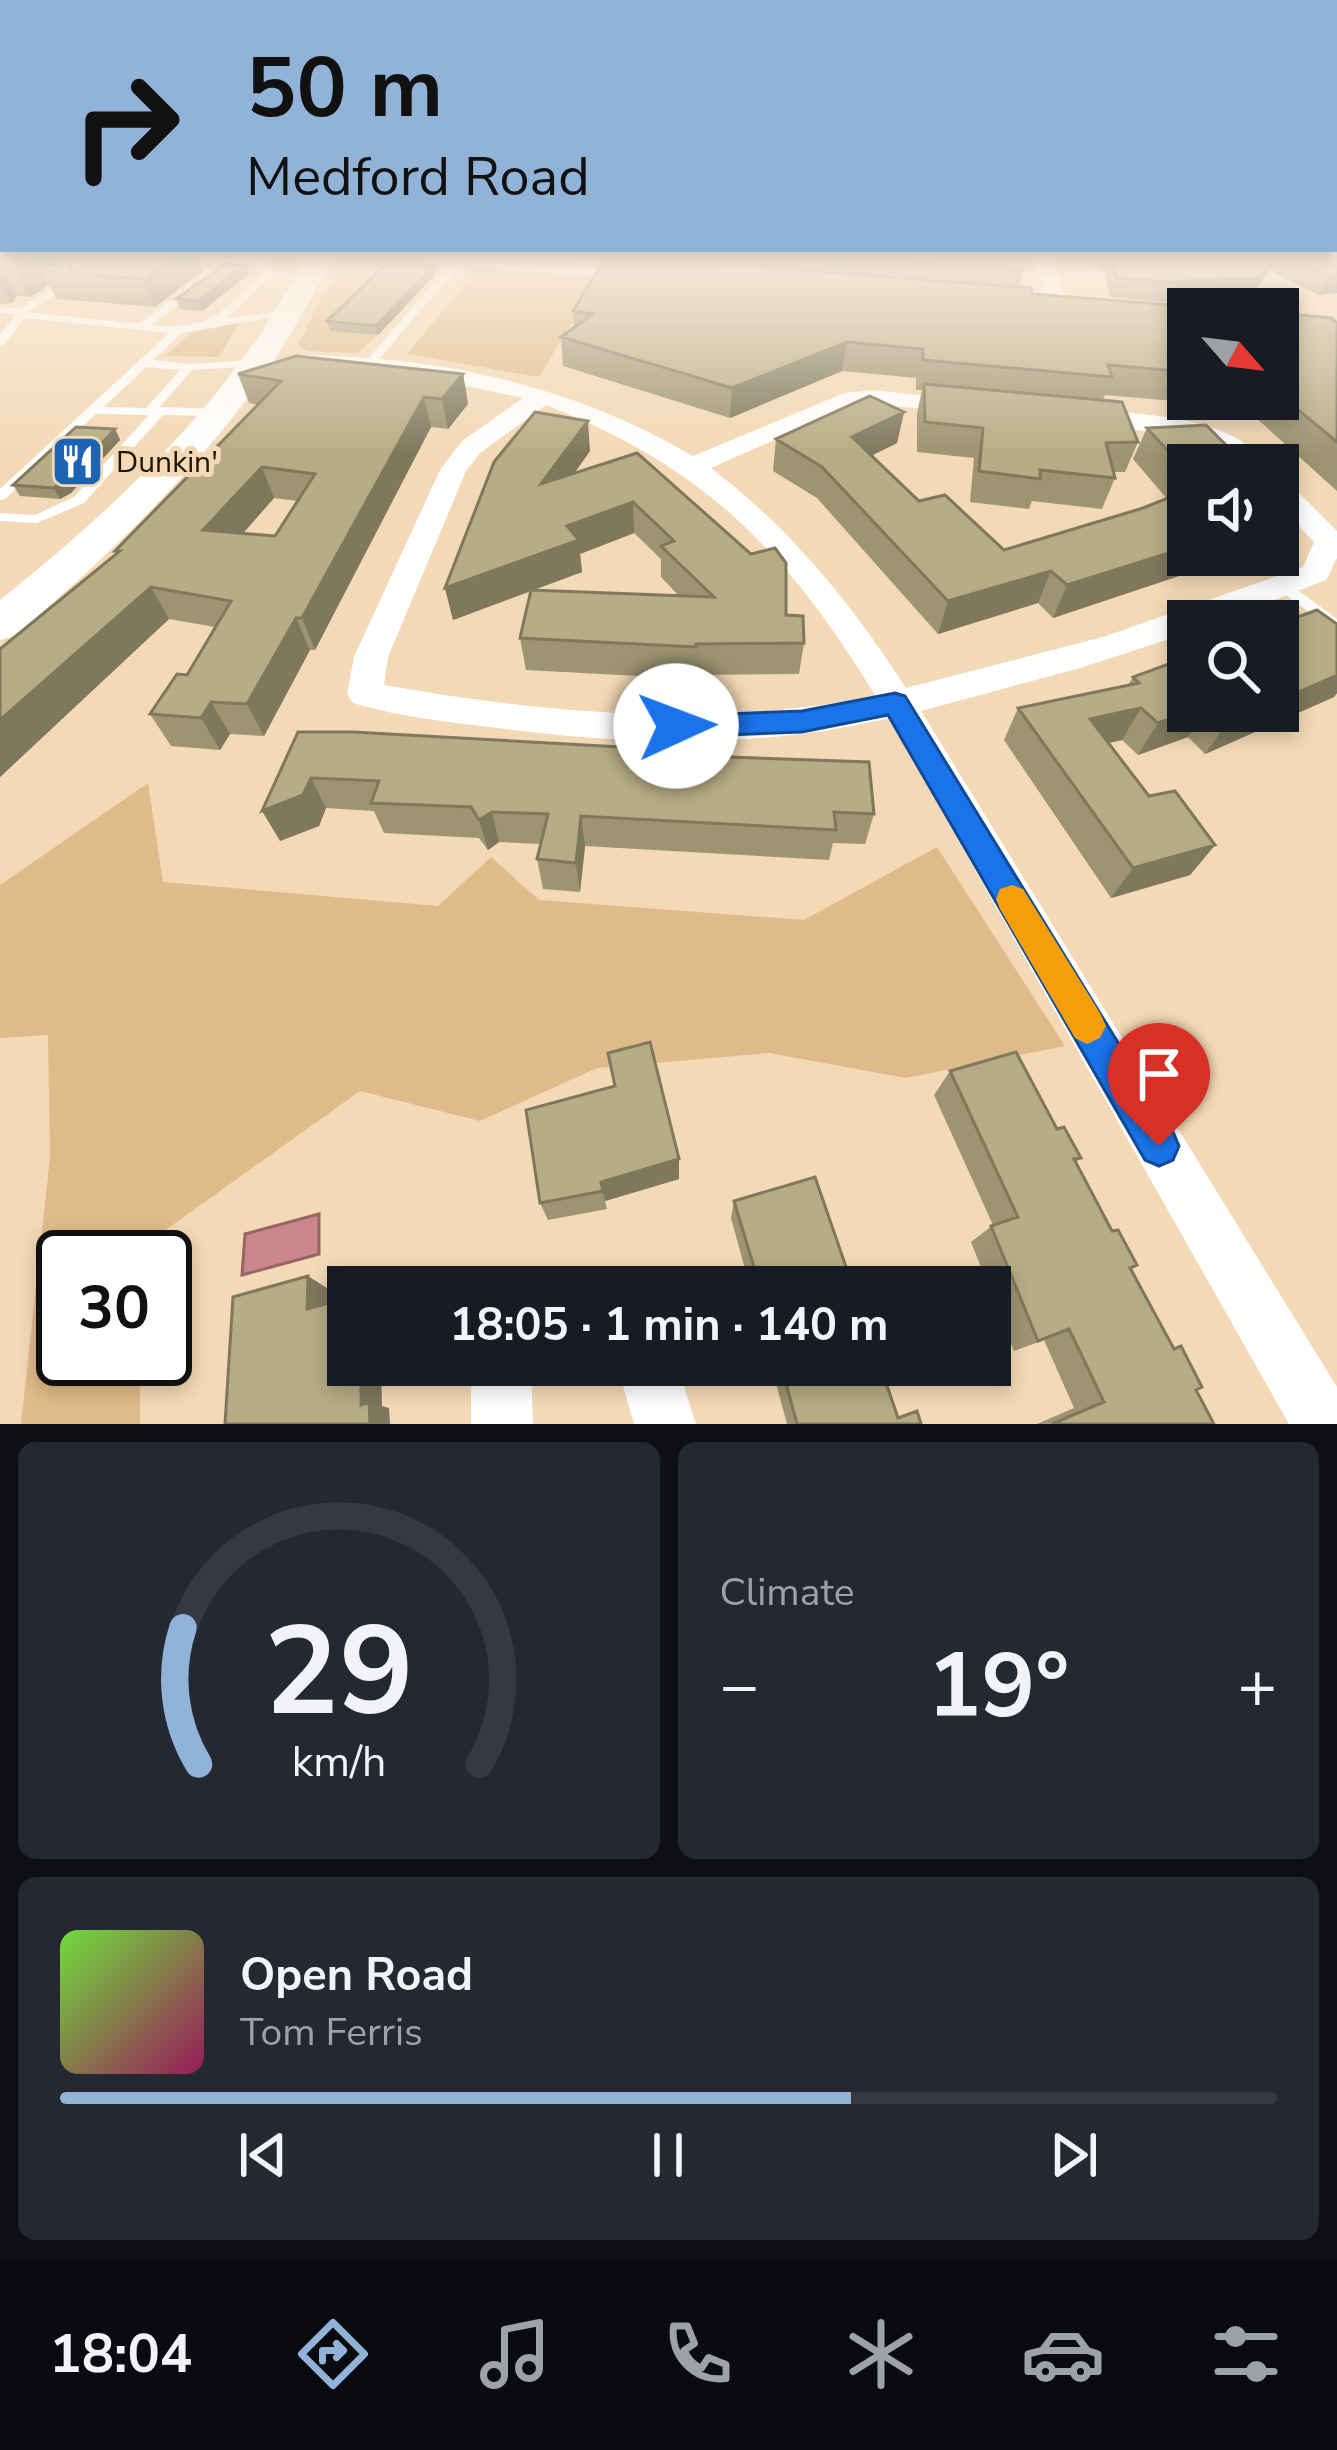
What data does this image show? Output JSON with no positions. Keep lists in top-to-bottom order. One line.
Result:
{"places":{"restaurant":["Dunkin'"]},"north":"bottom right","page":{"turn":["50 m","Medford Road"],"limit":"30","trip":"18:05 · 1 min · 140 m","tile":"Climate","heat":["−","19°","+"],"song":["Open Road","Tom Ferris"],"tabs":"18:04","gauge":["29","km/h"]}}
